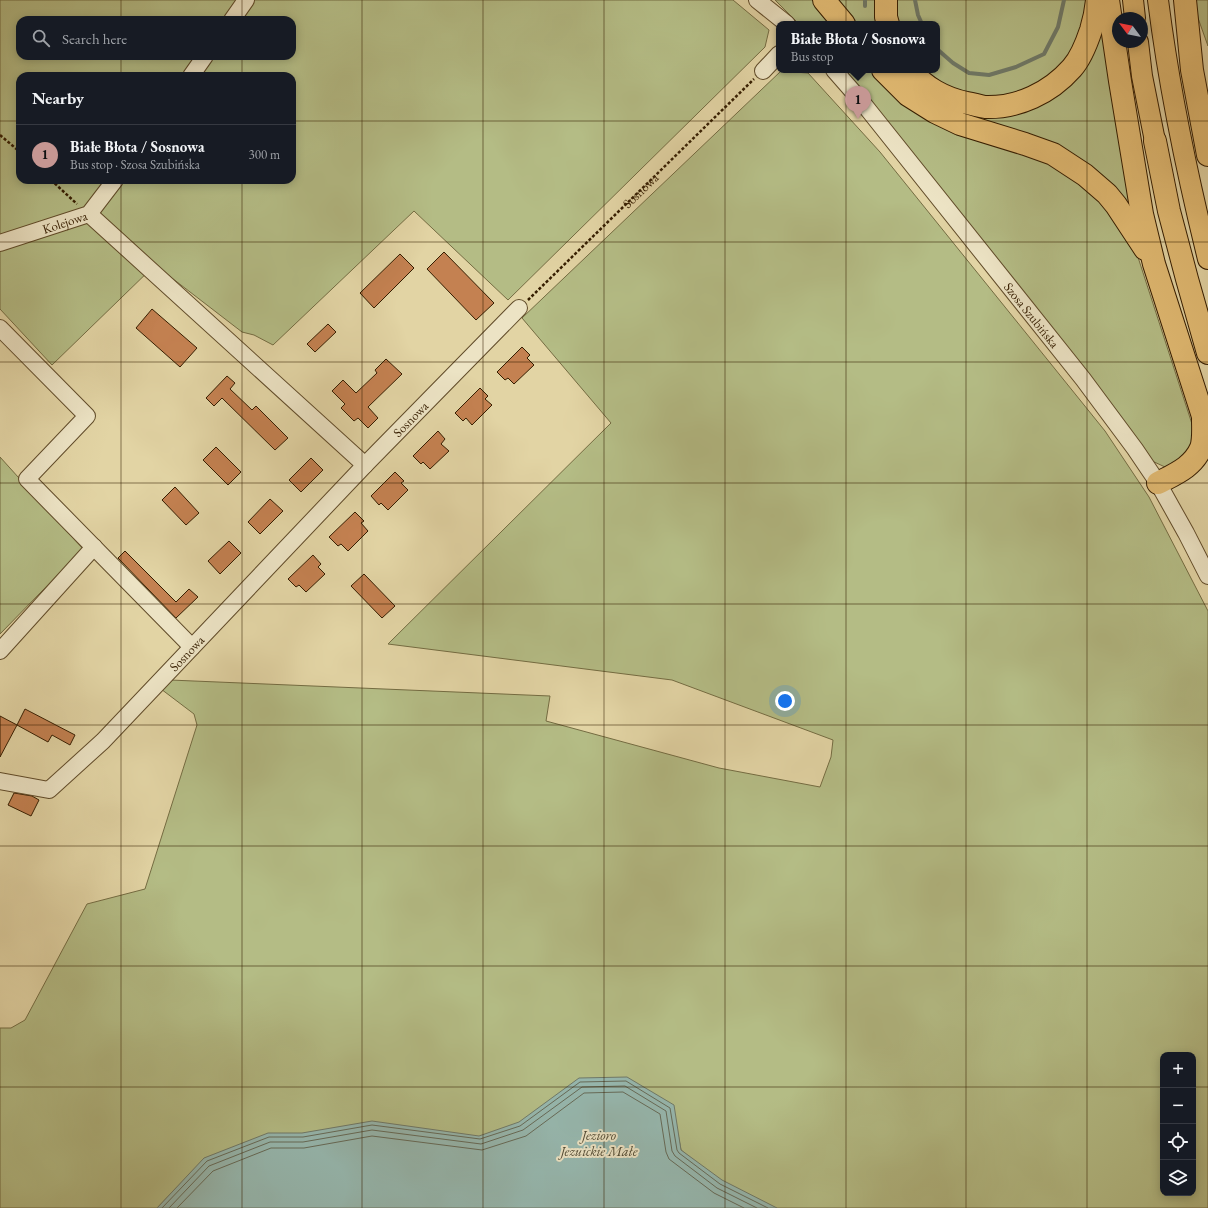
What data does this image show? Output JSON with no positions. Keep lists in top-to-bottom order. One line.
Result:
{"streets":{"street":["Sosnowa","Kolejowa","Szosa Szubińska"]},"water":["Jezioro Jezuickie Małe"],"north":"top left","page":{"search":"Search here","popup":["Białe Błota / Sosnowa","Bus stop"],"heading":"Nearby","pins":"1","list":[{"mark":"1","name":"Białe Błota / Sosnowa","note":"Bus stop · Szosa Szubińska","value":"300 m"}],"map_buttons":["+","−"]}}
